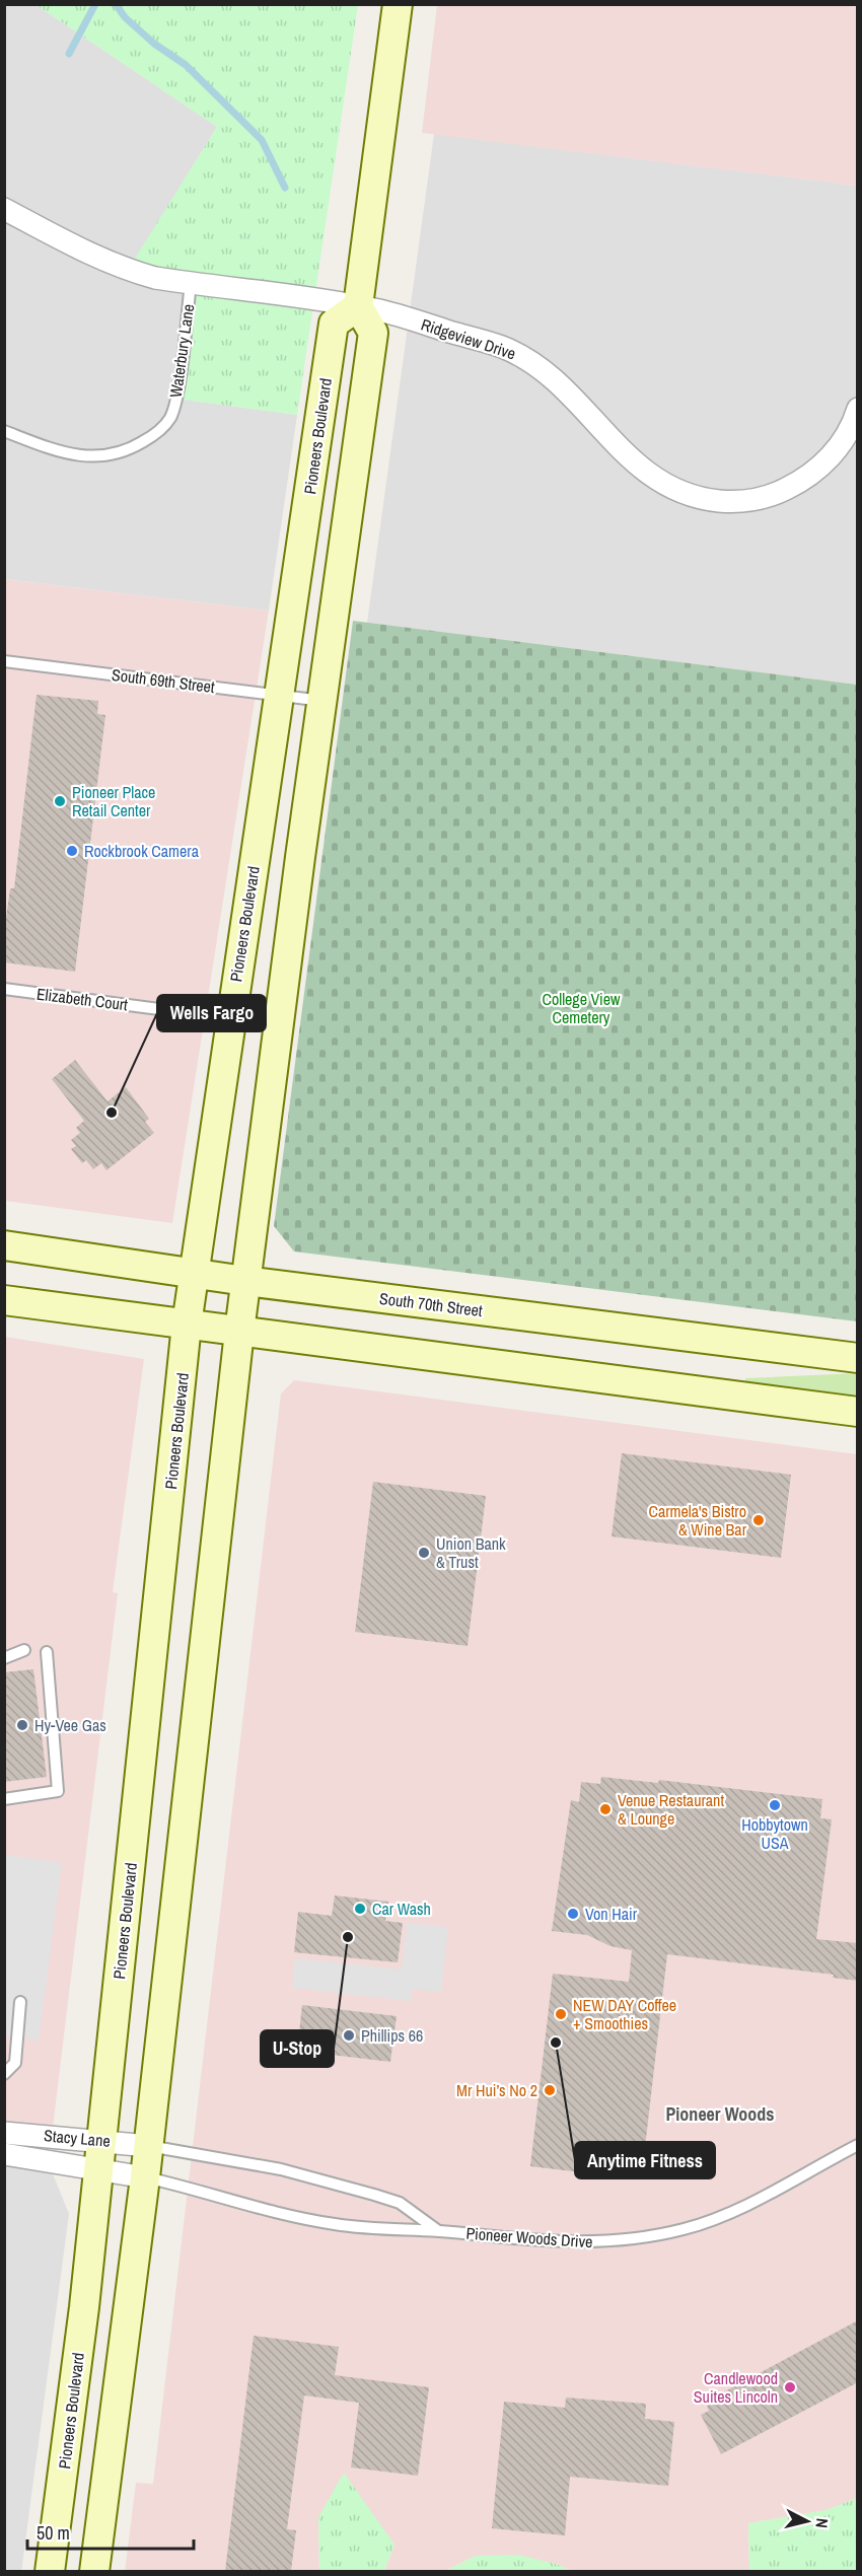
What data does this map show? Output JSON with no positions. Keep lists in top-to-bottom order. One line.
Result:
{"streets":{"main road":["Pioneers Boulevard","South 70th Street"],"street":["Ridgeview Drive","Stacy Lane"],"lane":["Waterbury Lane","South 69th Street","Elizabeth Court","Pioneer Woods Drive"]},"crossings":[["Ridgeview Drive","Waterbury Lane"],["Ridgeview Drive","Pioneers Boulevard"],["Pioneers Boulevard","South 69th Street"],["Pioneers Boulevard","South 70th Street"],["Pioneers Boulevard","Stacy Lane"],["Stacy Lane","Pioneer Woods Drive"]],"districts":["Pioneer Woods"],"parks":["College View Cemetery"],"places":["Pioneer Place Retail Center","Rockbrook Camera","Wells Fargo","Carmela's Bistro & Wine Bar","Union Bank & Trust","Hy-Vee Gas","Hobbytown USA","Venue Restaurant & Lounge","Car Wash","Von Hair","U-Stop","NEW DAY Coffee + Smoothies","Phillips 66","Anytime Fitness","Mr Hui’s No 2","Candlewood Suites Lincoln"],"scale_bar":"50 m","north":"right"}
